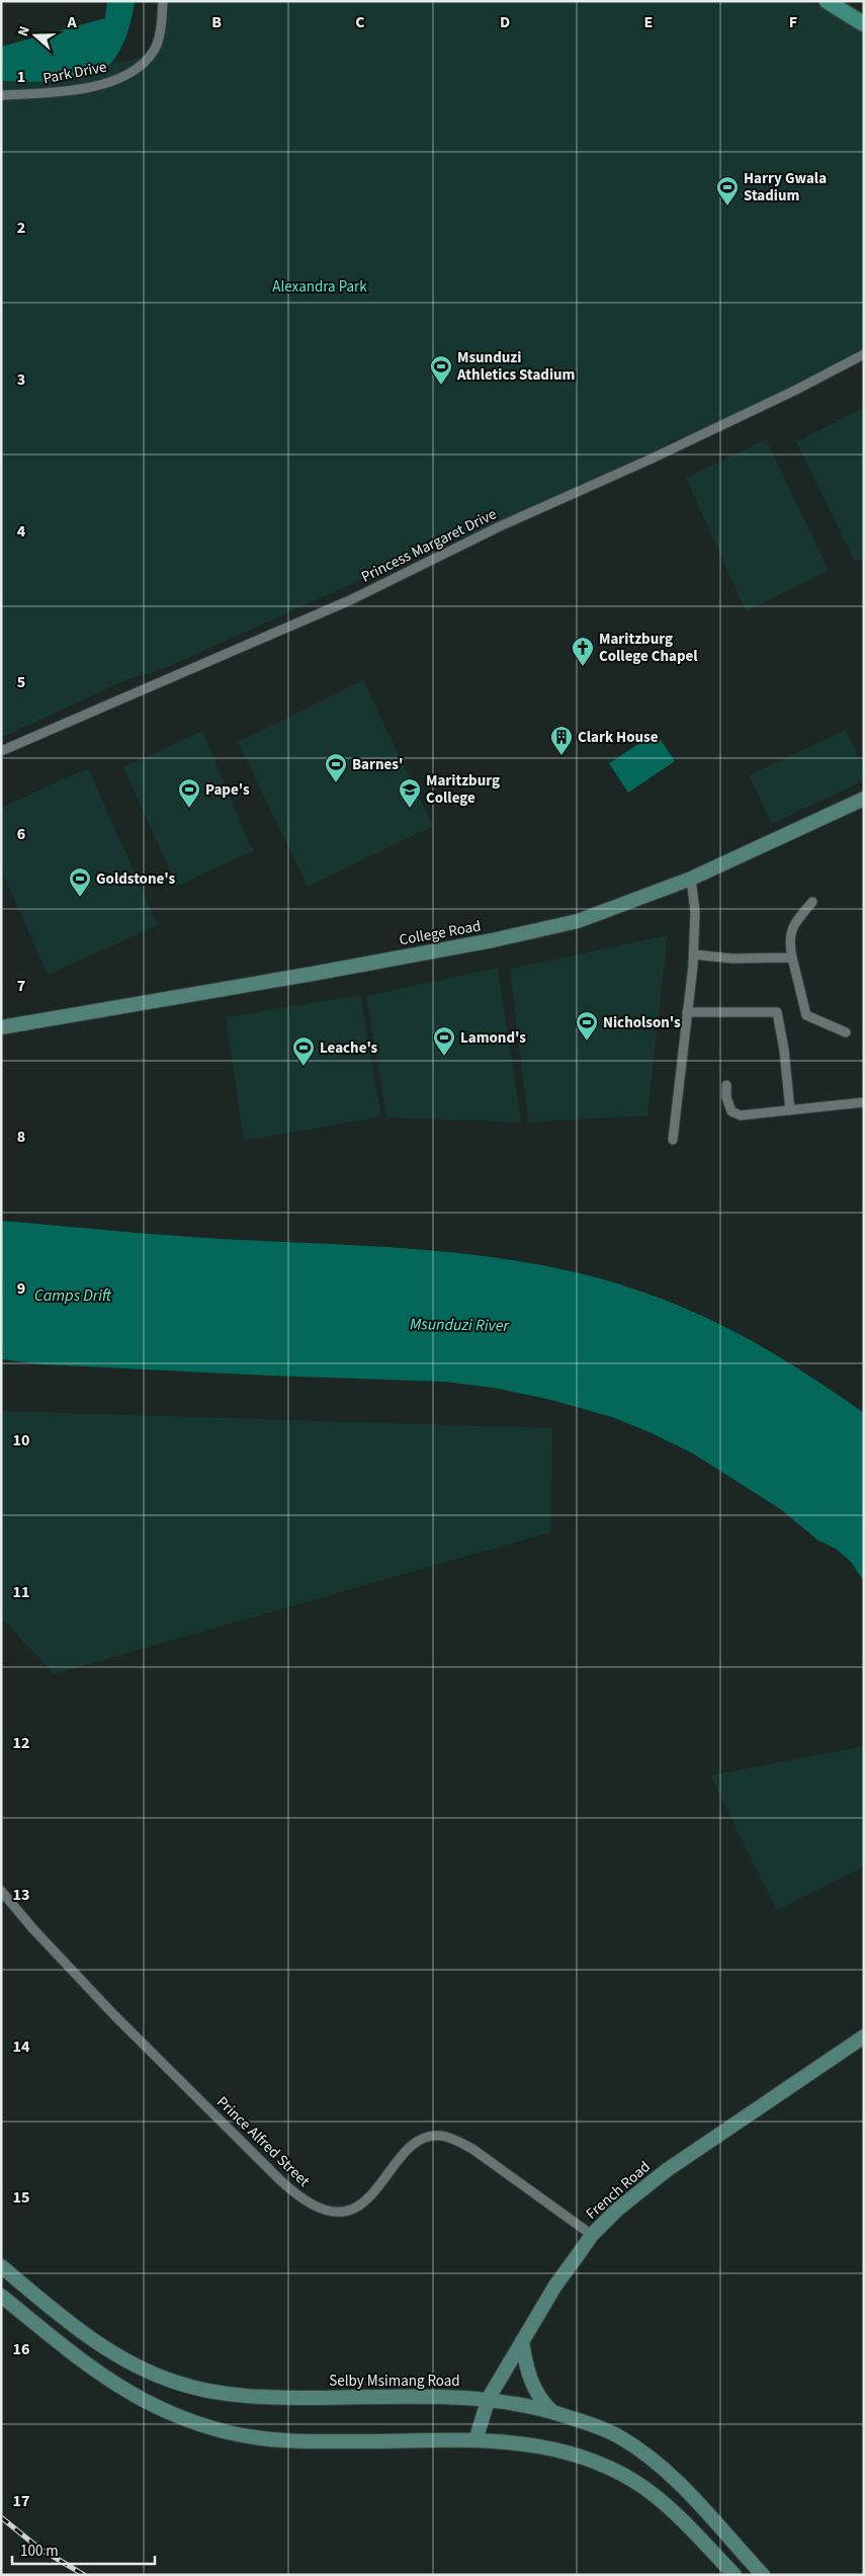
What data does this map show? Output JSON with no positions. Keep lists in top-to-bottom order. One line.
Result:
{"streets":{"main road":["College Road","French Road","Selby Msimang Road"],"street":["Park Drive","Princess Margaret Drive","Prince Alfred Street"]},"crossings":[["Prince Alfred Street","French Road"],["French Road","Selby Msimang Road"]],"water":["Camps Drift","Msunduzi River"],"parks":["Alexandra Park"],"places":{"sports":["Harry Gwala Stadium","Msunduzi Athletics Stadium","Barnes'","Pape's","Goldstone's","Nicholson's","Lamond's","Leache's"],"church":["Maritzburg College Chapel"],"building":["Clark House"],"school or university":["Maritzburg College"]},"scale_bar":"100 m","north":"left","grid":{"columns":["A","B","C","D","E","F"],"rows":["1","2","3","4","5","6","7","8","9","10","11","12","13","14","15","16","17"]}}
